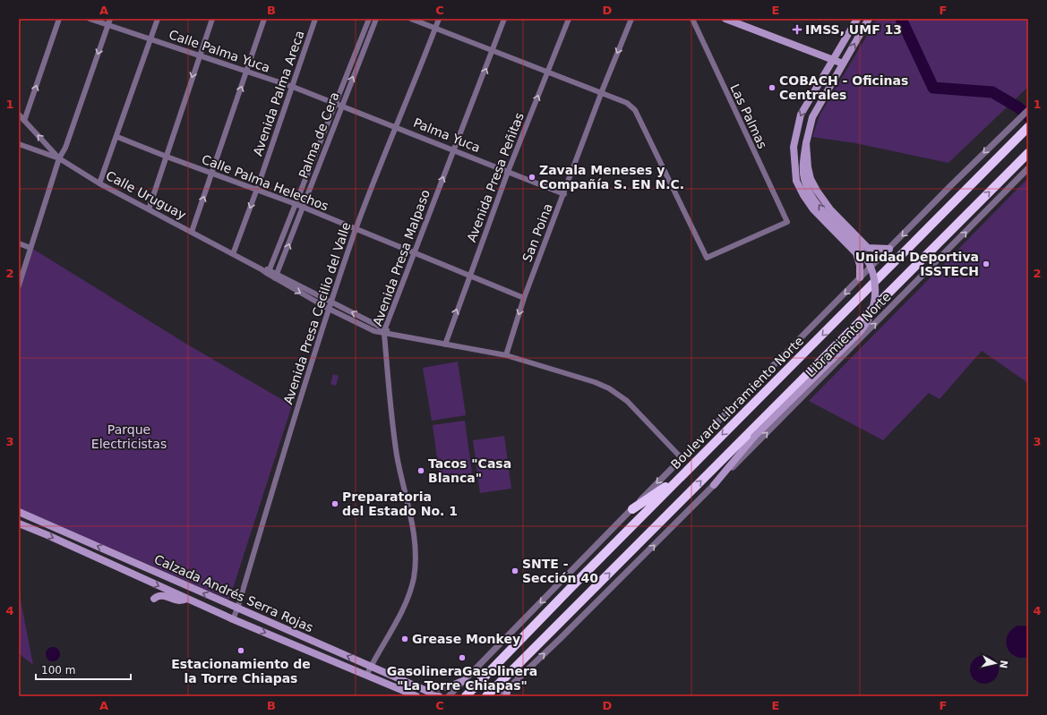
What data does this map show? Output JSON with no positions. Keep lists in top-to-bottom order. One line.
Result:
{"streets":{"highway":["Boulevard Libramiento Norte"],"main road":["Calzada Andrés Serra Rojas"],"street":["Calle Palma Yuca","Avenida Palma Areca","Las Palmas","Palma de Cera","Palma Yuca","Avenida Presa Peñitas","Calle Palma Helechos","Calle Uruguay","San Poina","Avenida Presa Malpaso","Avenida Presa Cecilio del Valle","Libramiento Norte"]},"crossings":[["Calle Palma Yuca","Avenida Palma Areca"],["Calle Palma Yuca","Palma de Cera"],["Calle Palma Yuca","Palma Yuca"],["Avenida Palma Areca","Calle Palma Helechos"],["Avenida Palma Areca","Calle Uruguay"],["Las Palmas","San Poina"],["Palma de Cera","Palma Yuca"],["Palma de Cera","Calle Palma Helechos"],["Palma de Cera","Calle Uruguay"],["Palma Yuca","Avenida Presa Peñitas"],["Palma Yuca","San Poina"],["Palma Yuca","Avenida Presa Malpaso"],["Palma Yuca","Avenida Presa Cecilio del Valle"],["Avenida Presa Peñitas","Calle Palma Helechos"],["Calle Palma Helechos","San Poina"],["Calle Palma Helechos","Avenida Presa Malpaso"],["Calle Palma Helechos","Avenida Presa Cecilio del Valle"],["Avenida Presa Malpaso","Calzada Andrés Serra Rojas"],["Avenida Presa Cecilio del Valle","Calzada Andrés Serra Rojas"]],"one_way":["Avenida Presa Peñitas","San Poina"],"parks":["Parque Electricistas"],"places":{"health":["IMSS, UMF 13"],"other":["COBACH - Oficinas Centrales","Zavala Meneses y Compañía S. EN N.C.","Unidad Deportiva ISSTECH","Tacos \"Casa Blanca\"","Preparatoria del Estado No. 1","SNTE - Sección 40","Grease Monkey","Estacionamiento de la Torre Chiapas","GasolineraGasolinera \"La Torre Chiapas\""]},"scale_bar":"100 m","north":"right","grid":{"columns":["A","B","C","D","E","F"],"rows":["1","2","3","4"]}}
